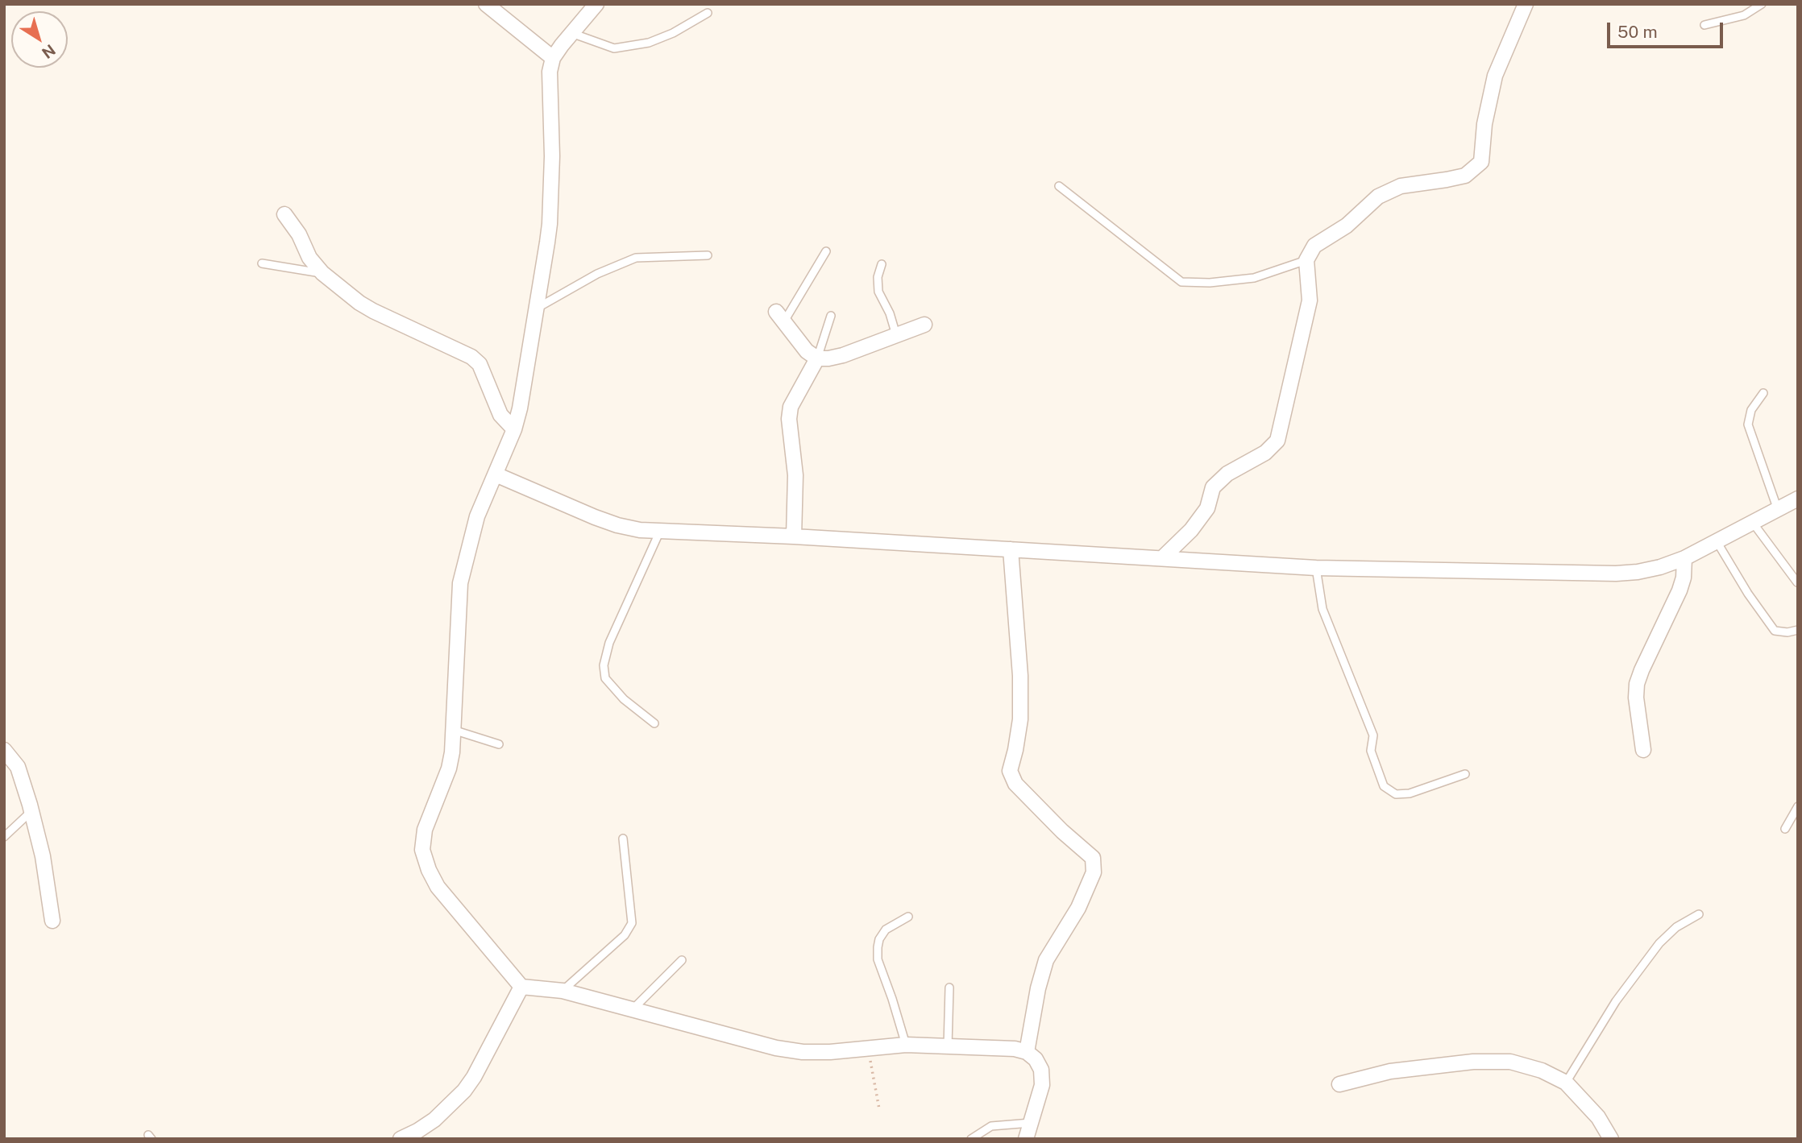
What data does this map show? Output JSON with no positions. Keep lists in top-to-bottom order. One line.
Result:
{"scale_bar":"50 m","north":"bottom right"}
